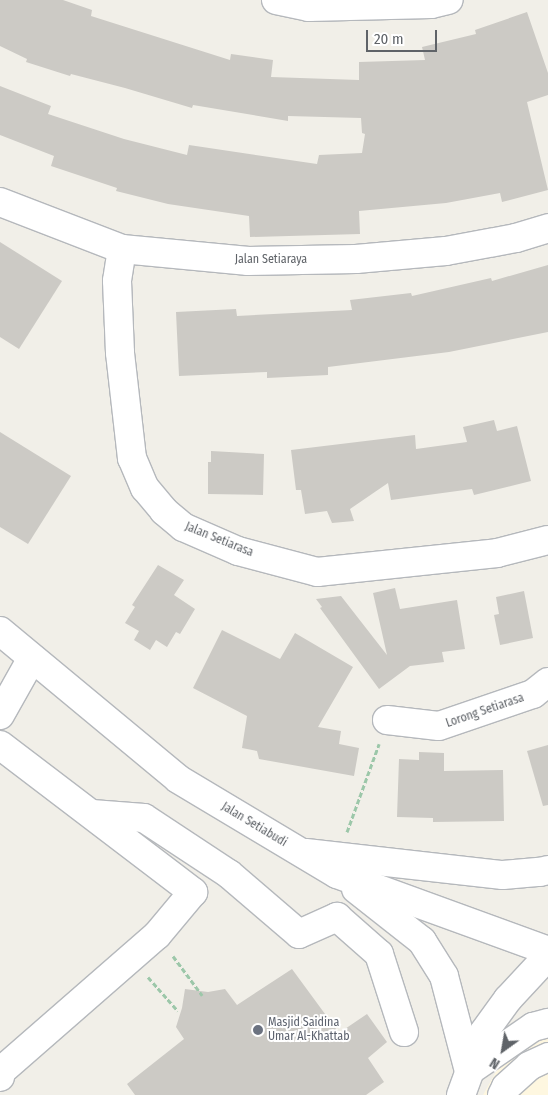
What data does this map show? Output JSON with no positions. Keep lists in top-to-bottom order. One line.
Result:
{"streets":{"street":["Jalan Setiaraya","Jalan Setiarasa","Lorong Setiarasa","Jalan Setiabudi"]},"crossings":[["Jalan Setiaraya","Jalan Setiarasa"]],"places":["Masjid Saidina Umar Al-Khattab"],"scale_bar":"20 m","north":"bottom left"}
